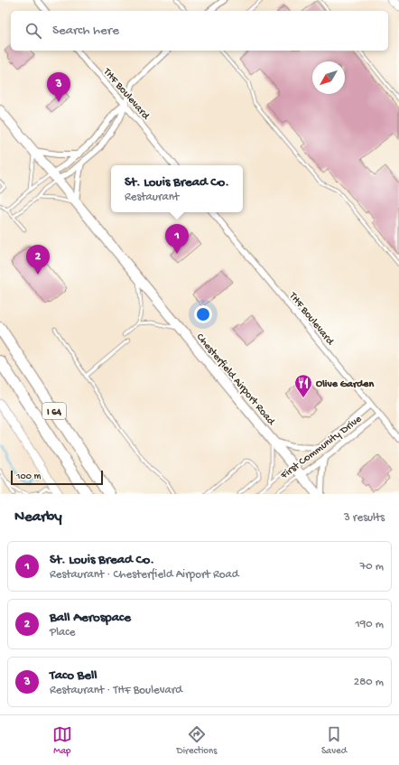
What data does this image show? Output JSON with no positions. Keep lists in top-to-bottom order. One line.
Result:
{"streets":{"highway":["I 64"],"main road":["Chesterfield Airport Road"],"street":["THF Boulevard","First Community Drive"]},"crossings":[["THF Boulevard","First Community Drive"],["Chesterfield Airport Road","First Community Drive"]],"places":{"restaurant":["Olive Garden"]},"scale_bar":"100 m","north":"bottom left","page":{"search":"Search here","pins":["3","1","2"],"popup":["St. Louis Bread Co.","Restaurant"],"scale":"100 m","heading":["Nearby","3 results"],"list":[{"mark":"1","name":"St. Louis Bread Co.","note":"Restaurant · Chesterfield Airport Road","value":"70 m"},{"mark":"2","name":"Ball Aerospace","note":"Place","value":"190 m"},{"mark":"3","name":"Taco Bell","note":"Restaurant · THF Boulevard","value":"280 m"}],"nav":["Map","Directions","Saved"]}}
